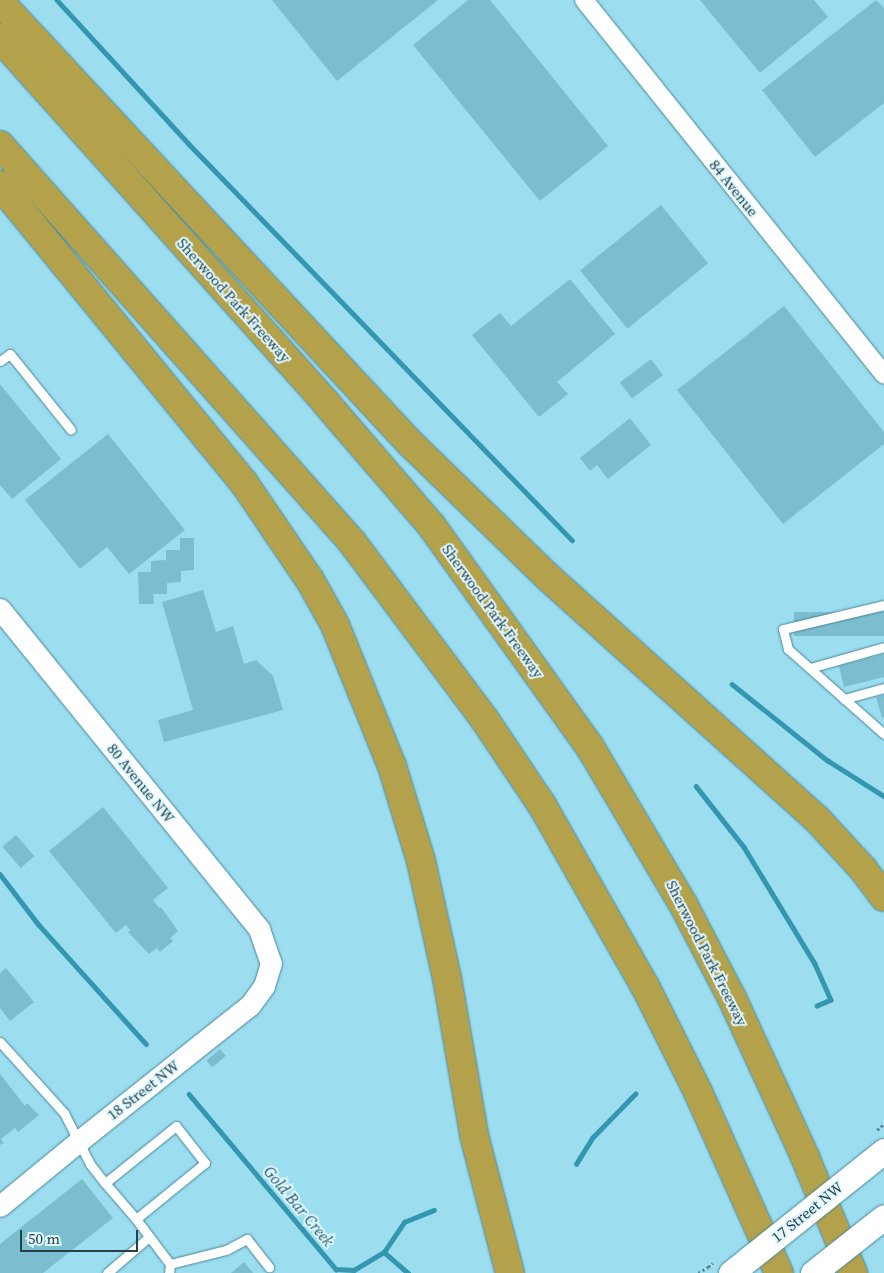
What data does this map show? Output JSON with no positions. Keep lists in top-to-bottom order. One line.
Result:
{"streets":{"highway":["Sherwood Park Freeway"],"main road":["17 Street NW"],"street":["84 Avenue","80 Avenue NW","18 Street NW"]},"crossings":[["80 Avenue NW","18 Street NW"]],"water":["Gold Bar Creek"],"scale_bar":"50 m"}
